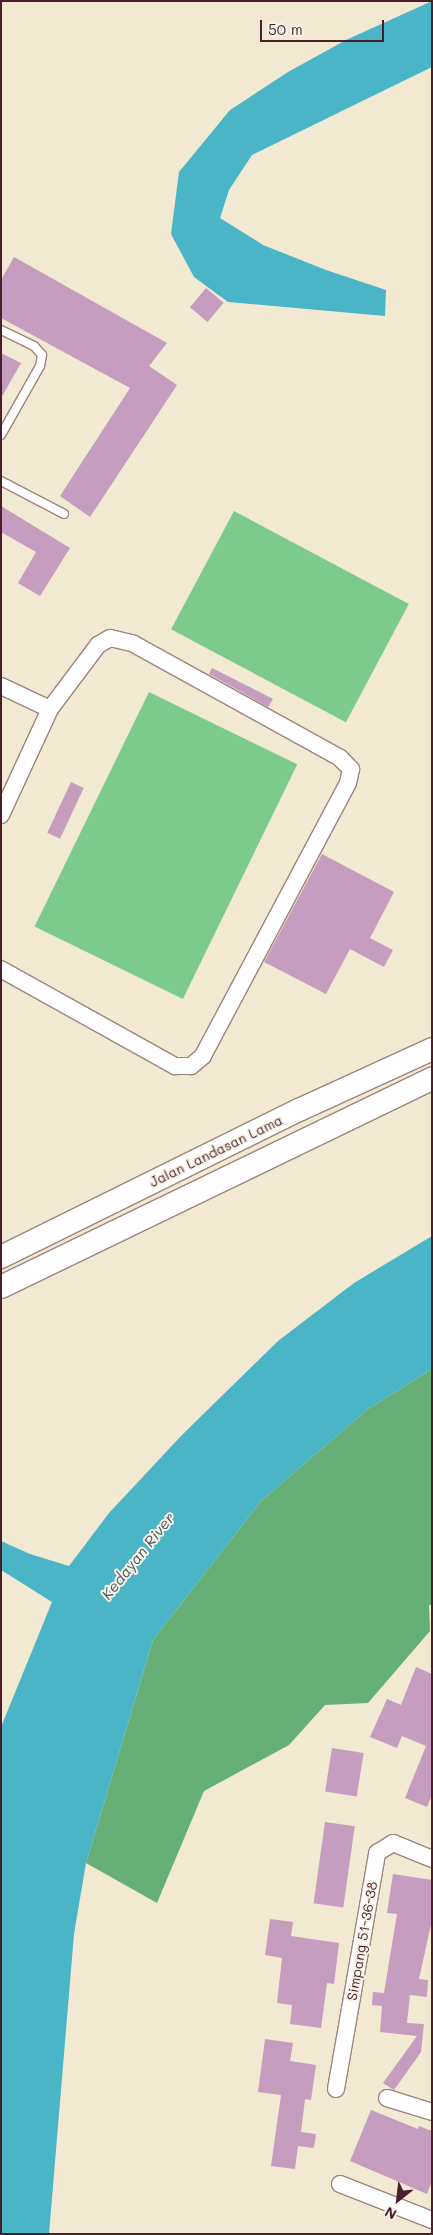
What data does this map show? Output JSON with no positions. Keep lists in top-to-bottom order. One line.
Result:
{"streets":{"main road":["Jalan Landasan Lama"],"street":["Simpang 51-36-38"]},"water":["Kedayan River"],"scale_bar":"50 m","north":"bottom left"}
